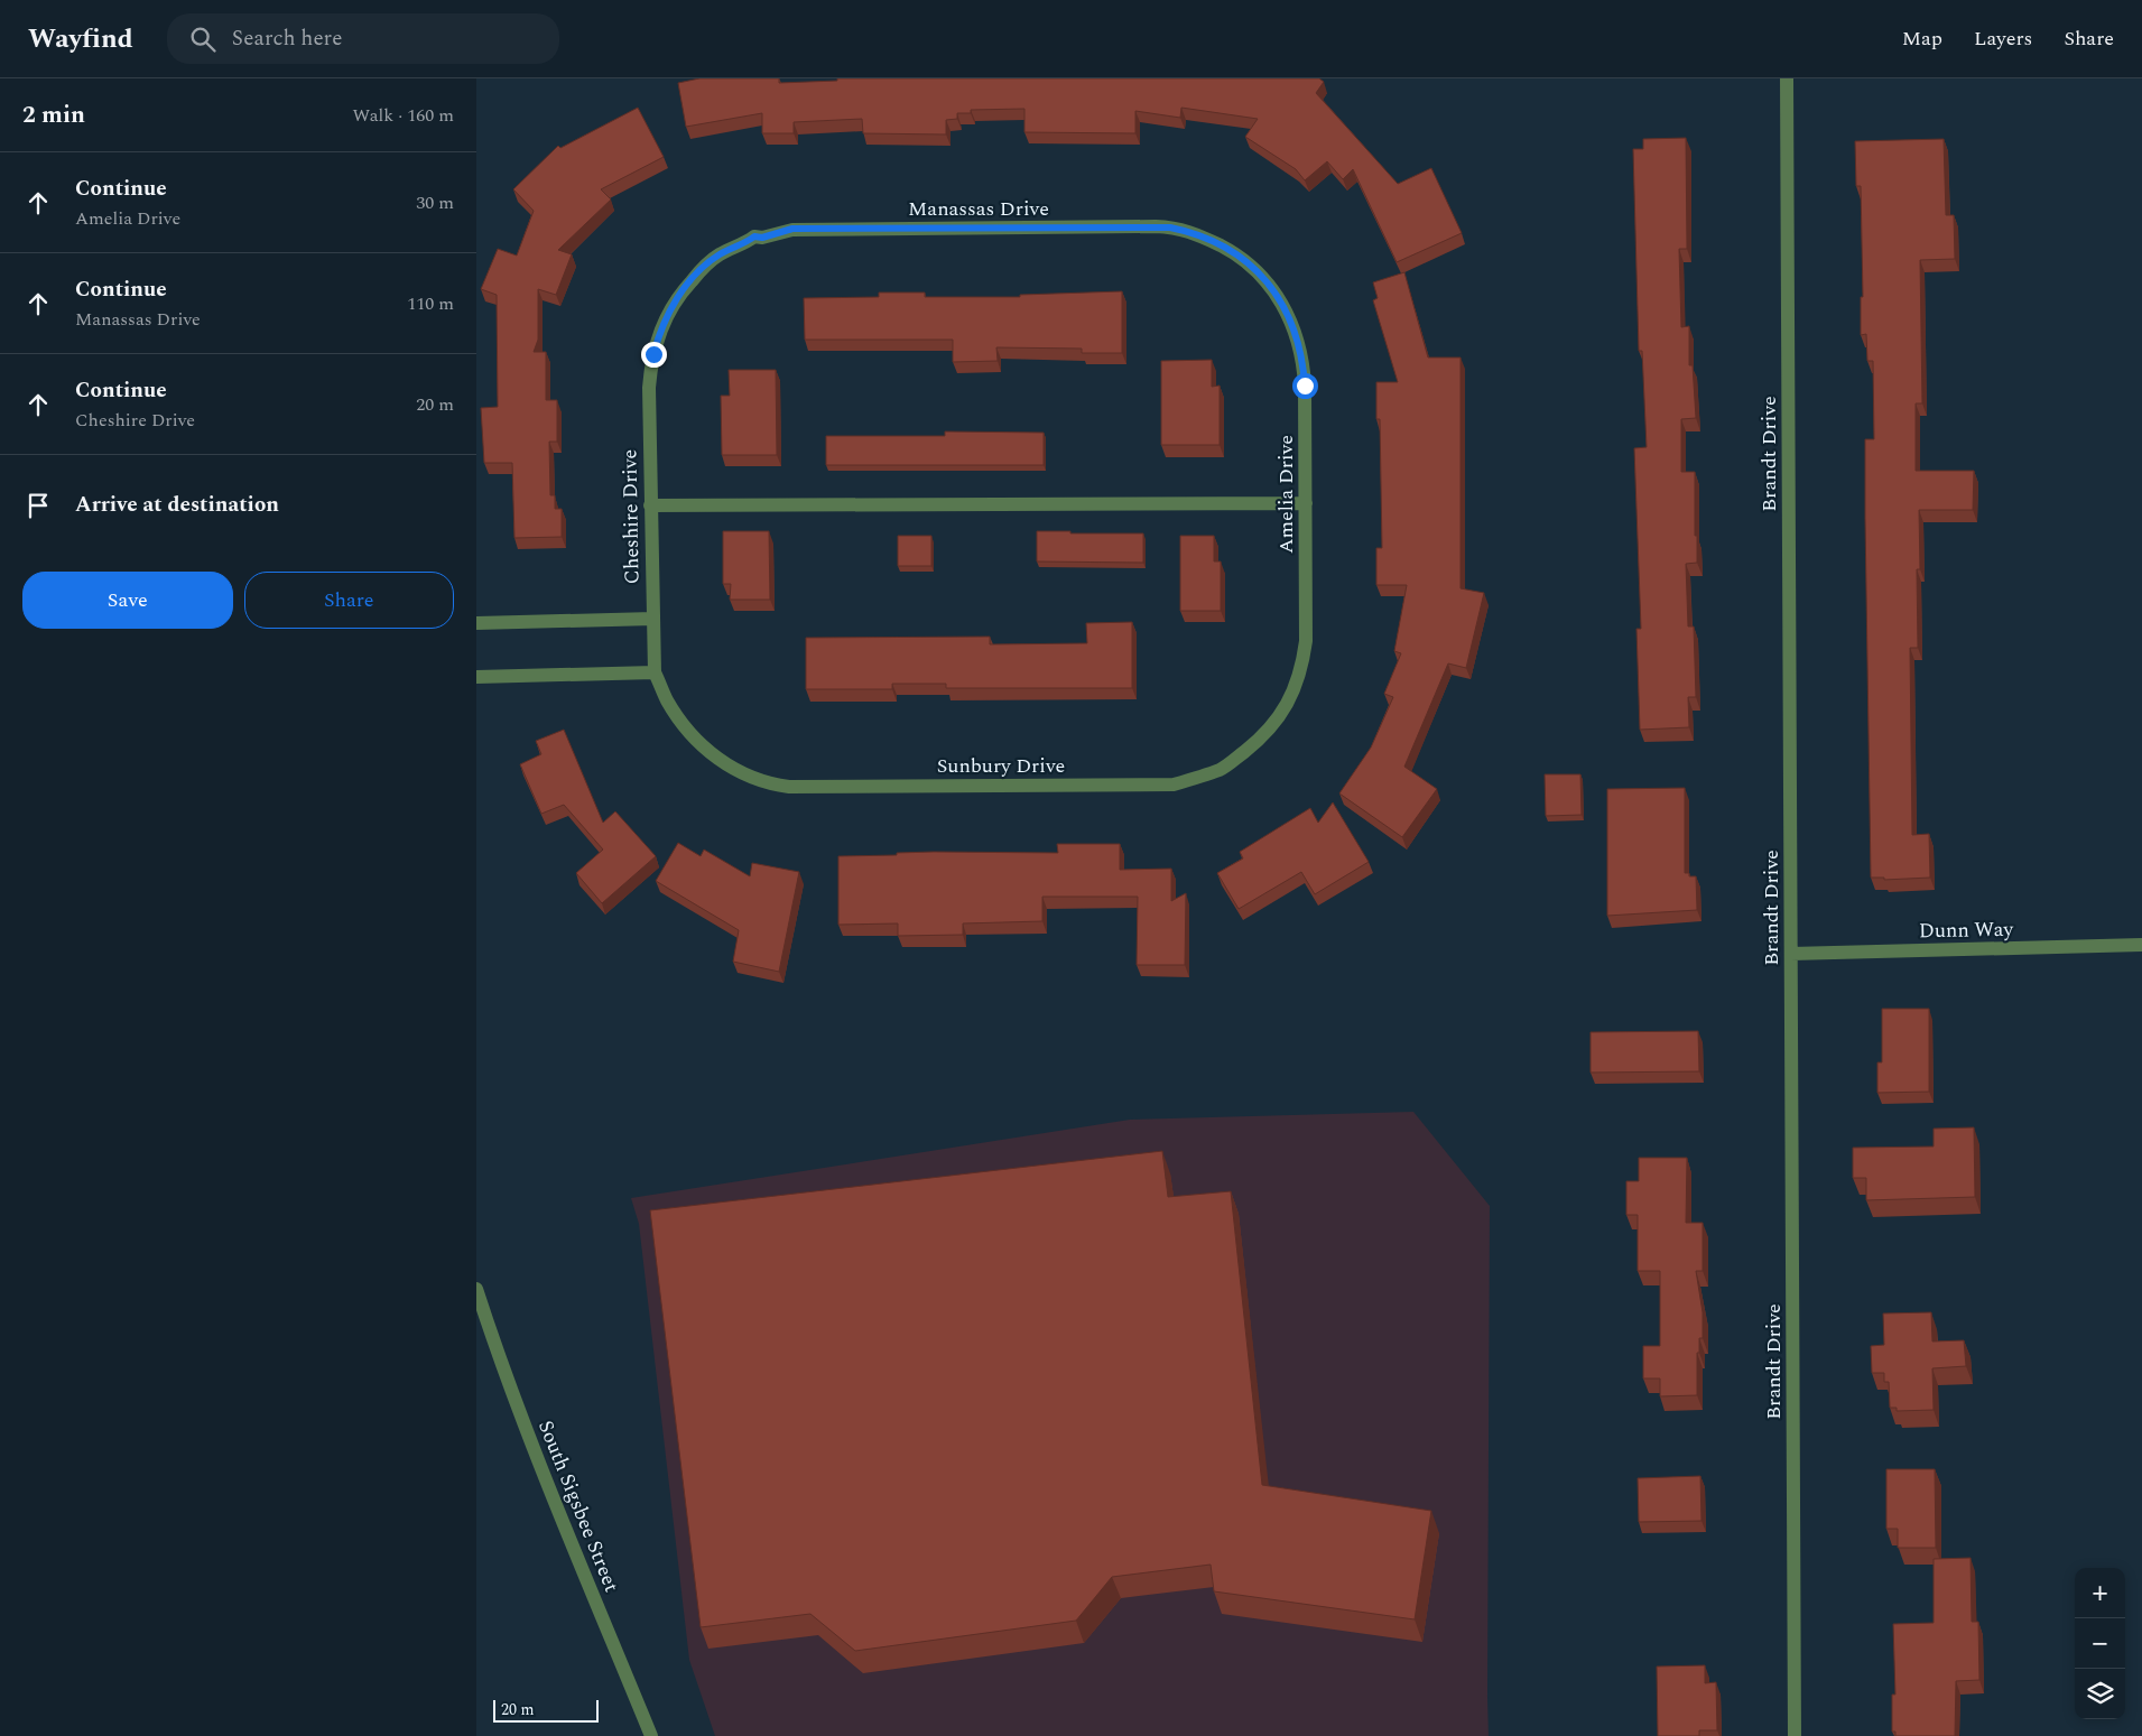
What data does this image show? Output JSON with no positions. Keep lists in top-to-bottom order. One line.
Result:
{"streets":{"street":["Manassas Drive","Brandt Drive","Amelia Drive","Cheshire Drive","Sunbury Drive","Dunn Way","South Sigsbee Street"]},"crossings":[["Manassas Drive","Amelia Drive"],["Manassas Drive","Cheshire Drive"],["Brandt Drive","Dunn Way"],["Amelia Drive","Sunbury Drive"],["Cheshire Drive","Sunbury Drive"]],"scale_bar":"20 m","page":{"header":"Wayfind","search":"Search here","nav":["Map","Layers","Share"],"heading":["2 min","Walk · 160 m"],"list":[["Continue","Amelia Drive","30 m"],["Continue","Manassas Drive","110 m"],["Continue","Cheshire Drive","20 m"],"Arrive at destination"],"buttons":["Save","Share"],"map_buttons":["+","−"],"scale":"20 m"}}
